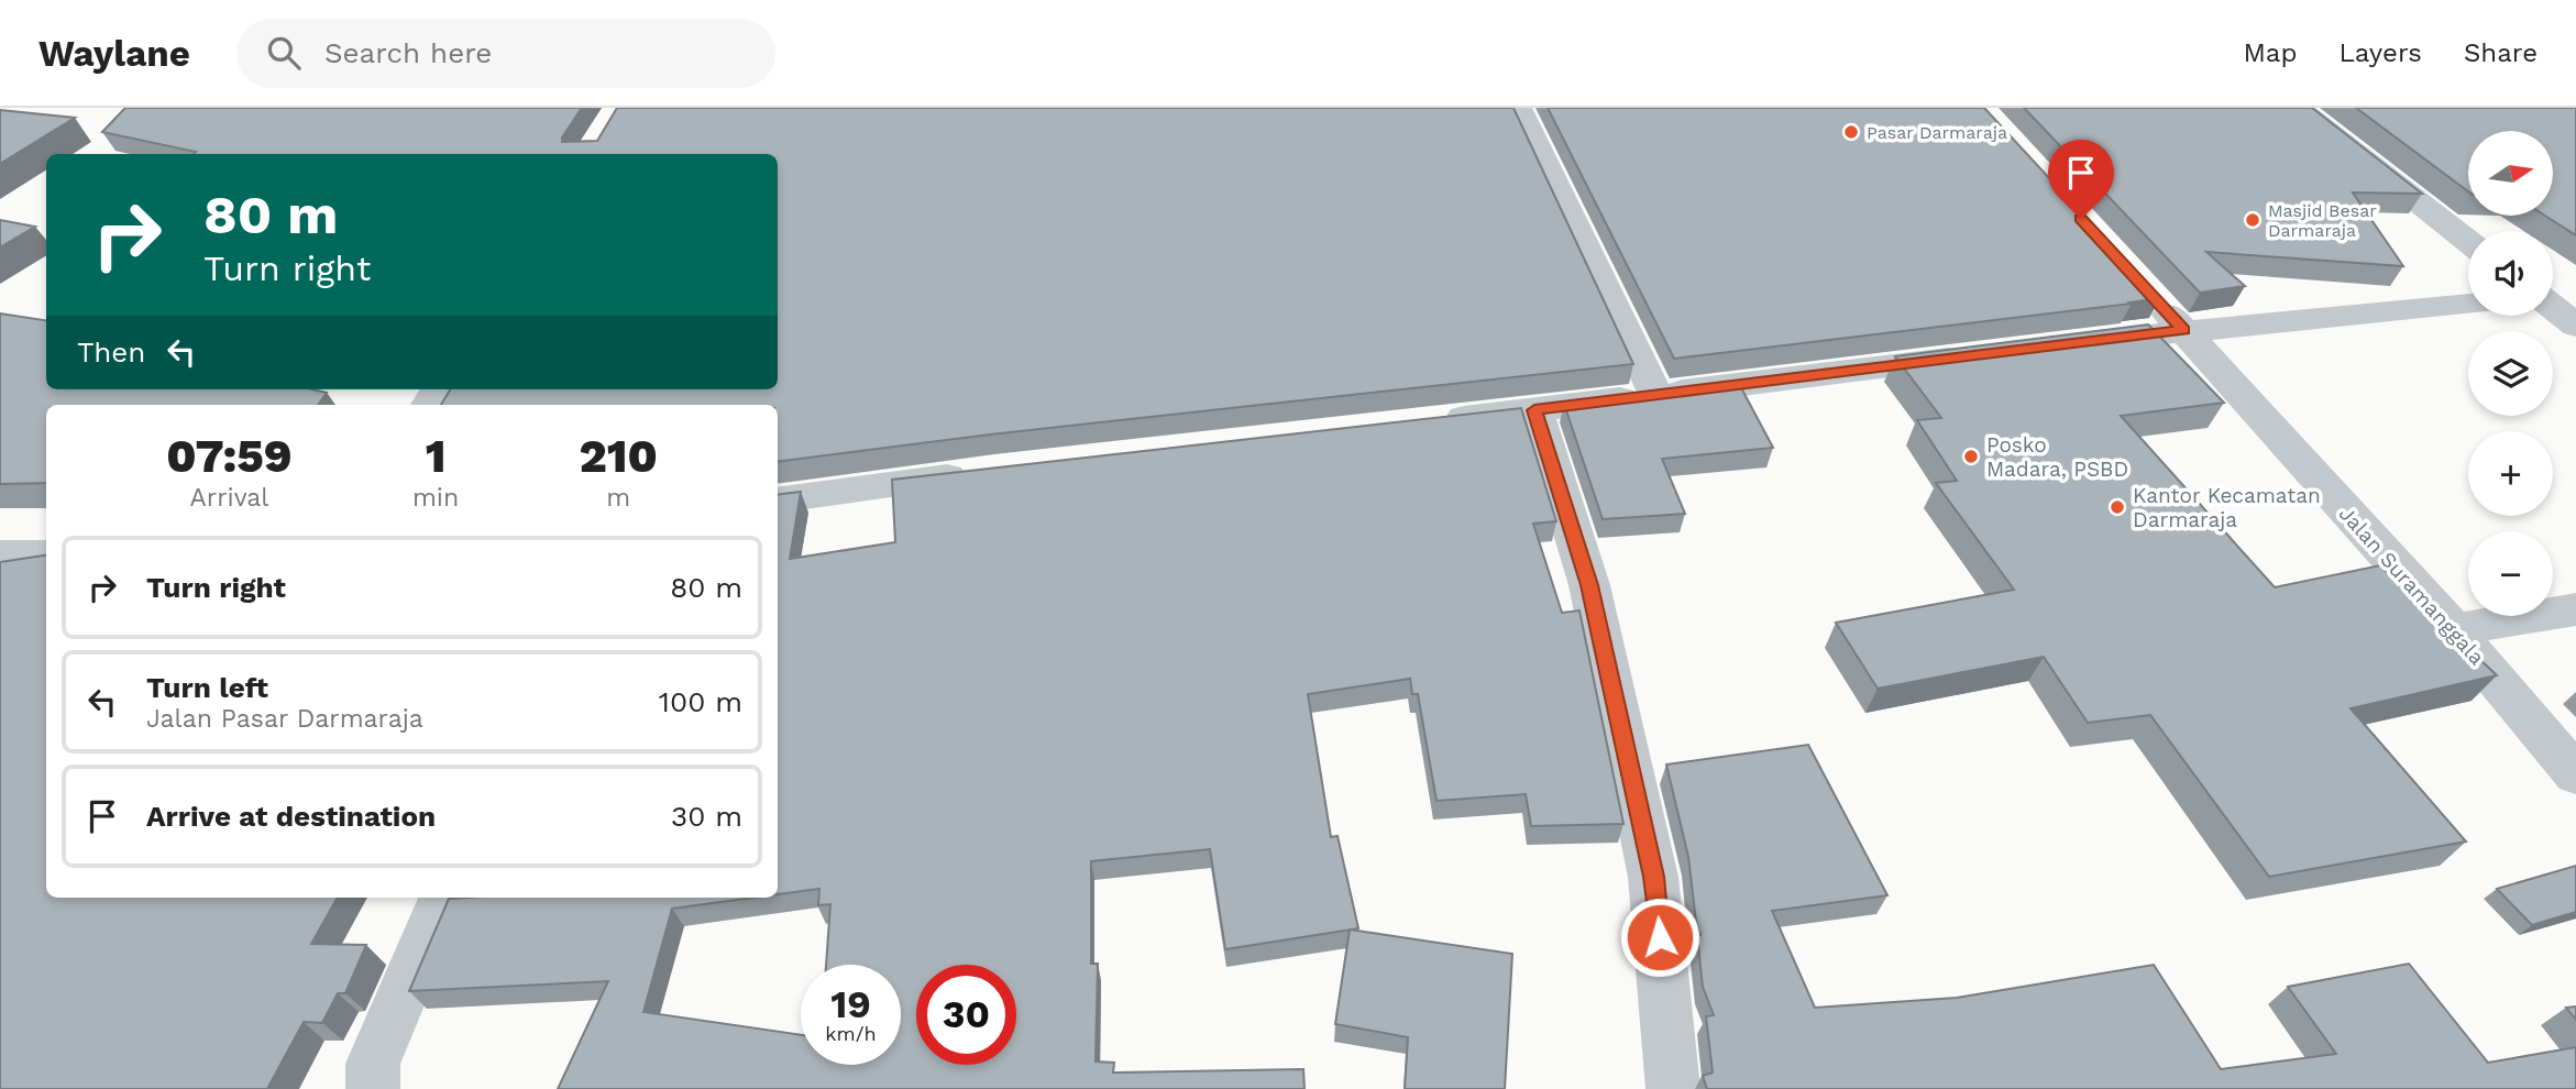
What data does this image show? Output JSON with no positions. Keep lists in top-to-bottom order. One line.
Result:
{"streets":{"street":["Jalan Suramanggala"]},"places":["Pasar Darmaraja","Masjid Besar Darmaraja","Posko Madara, PSBD","Kantor Kecamatan Darmaraja"],"north":"right","page":{"header":"Waylane","search":"Search here","nav":["Map","Layers","Share"],"map_buttons":["+","−"],"turn":["80 m","Turn right"],"then":"Then","eta":["07:59","Arrival","1","min","210","m"],"list":[{"name":"Turn right","value":"80 m"},{"name":"Turn left","note":"Jalan Pasar Darmaraja","value":"100 m"},{"name":"Arrive at destination","value":"30 m"}],"speed":"19 km/h","limit":"30"}}
